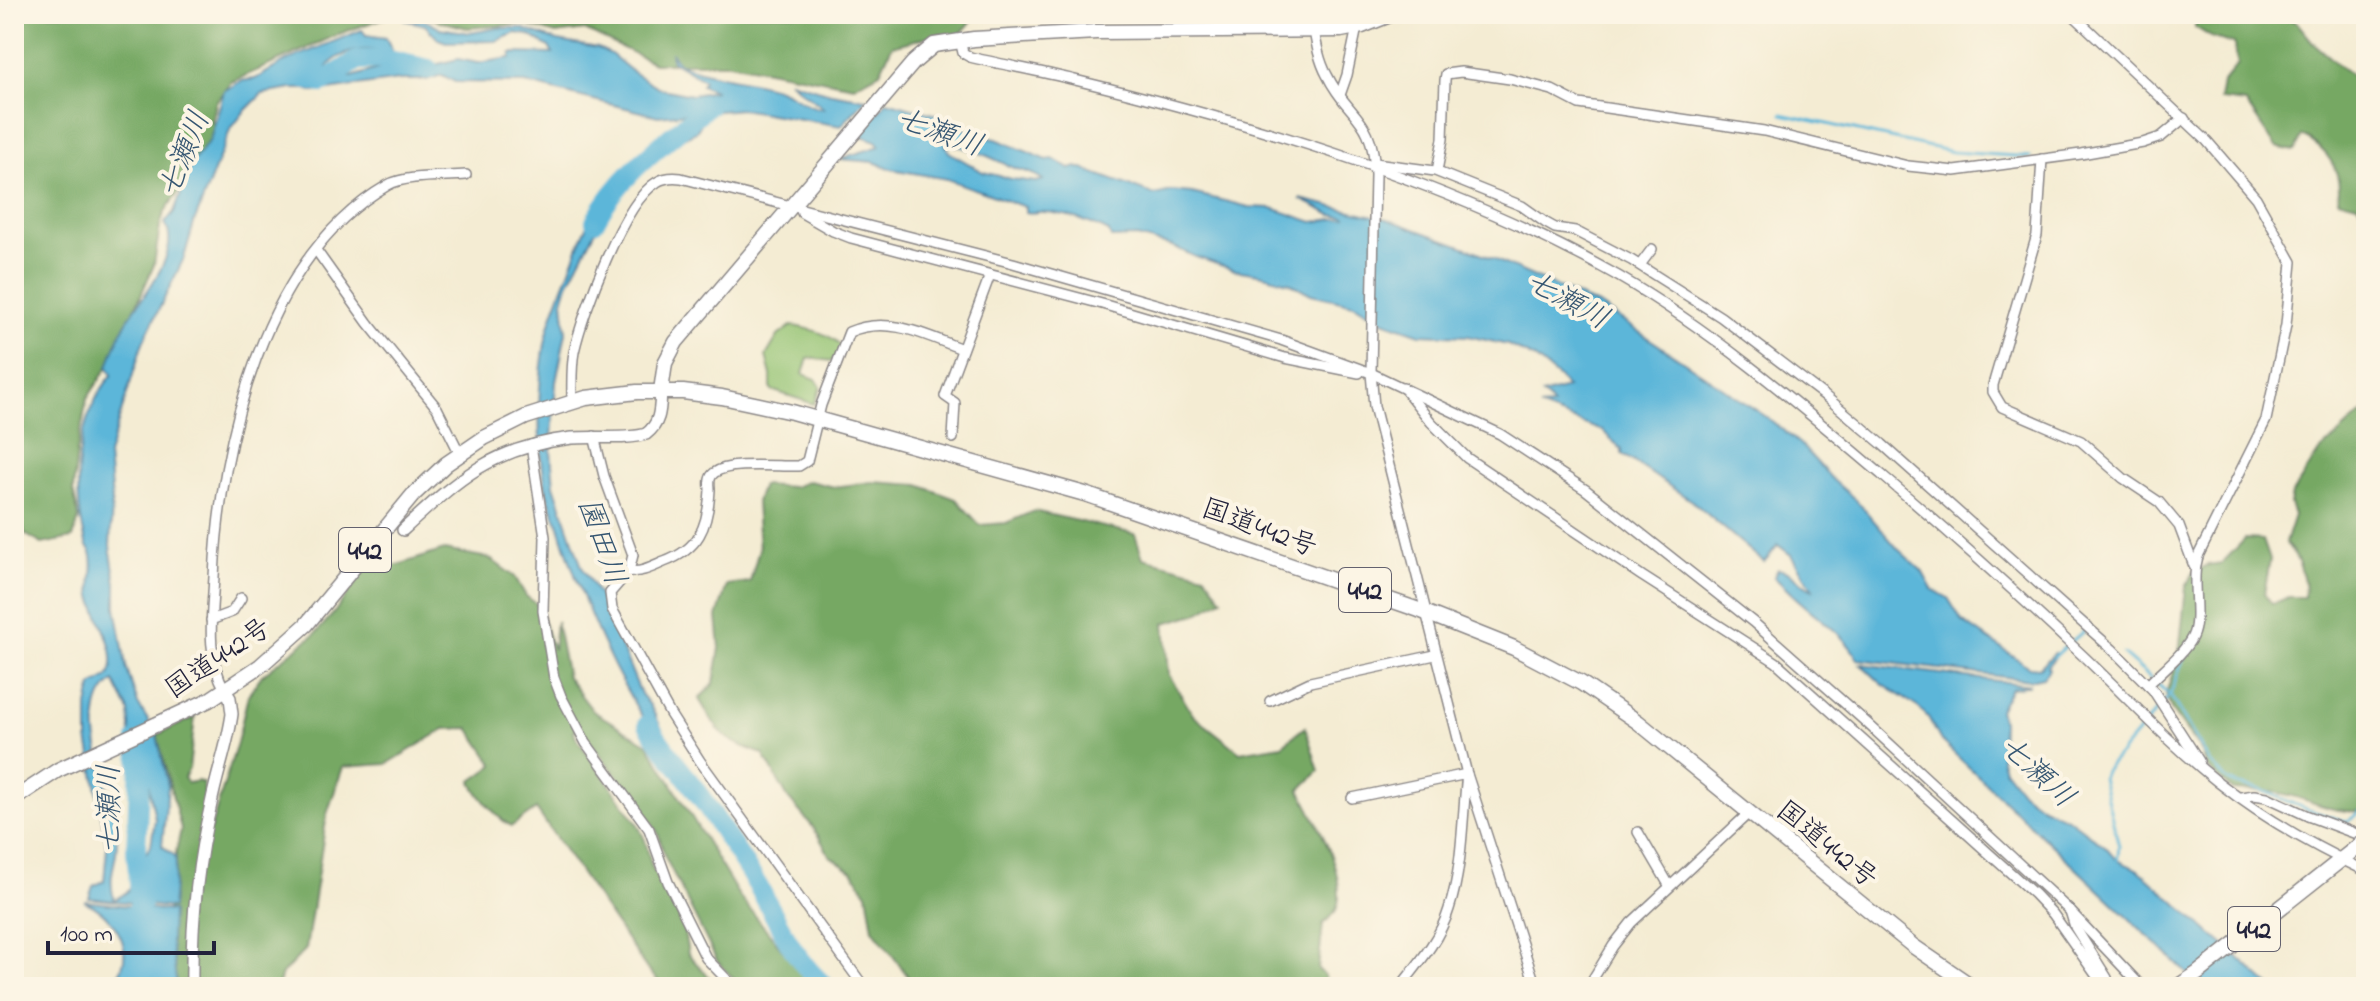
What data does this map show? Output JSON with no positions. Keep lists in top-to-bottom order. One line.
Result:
{"streets":{"highway":["国道442号","442"]},"water":["七瀬川","園田川"],"scale_bar":"100 m"}
